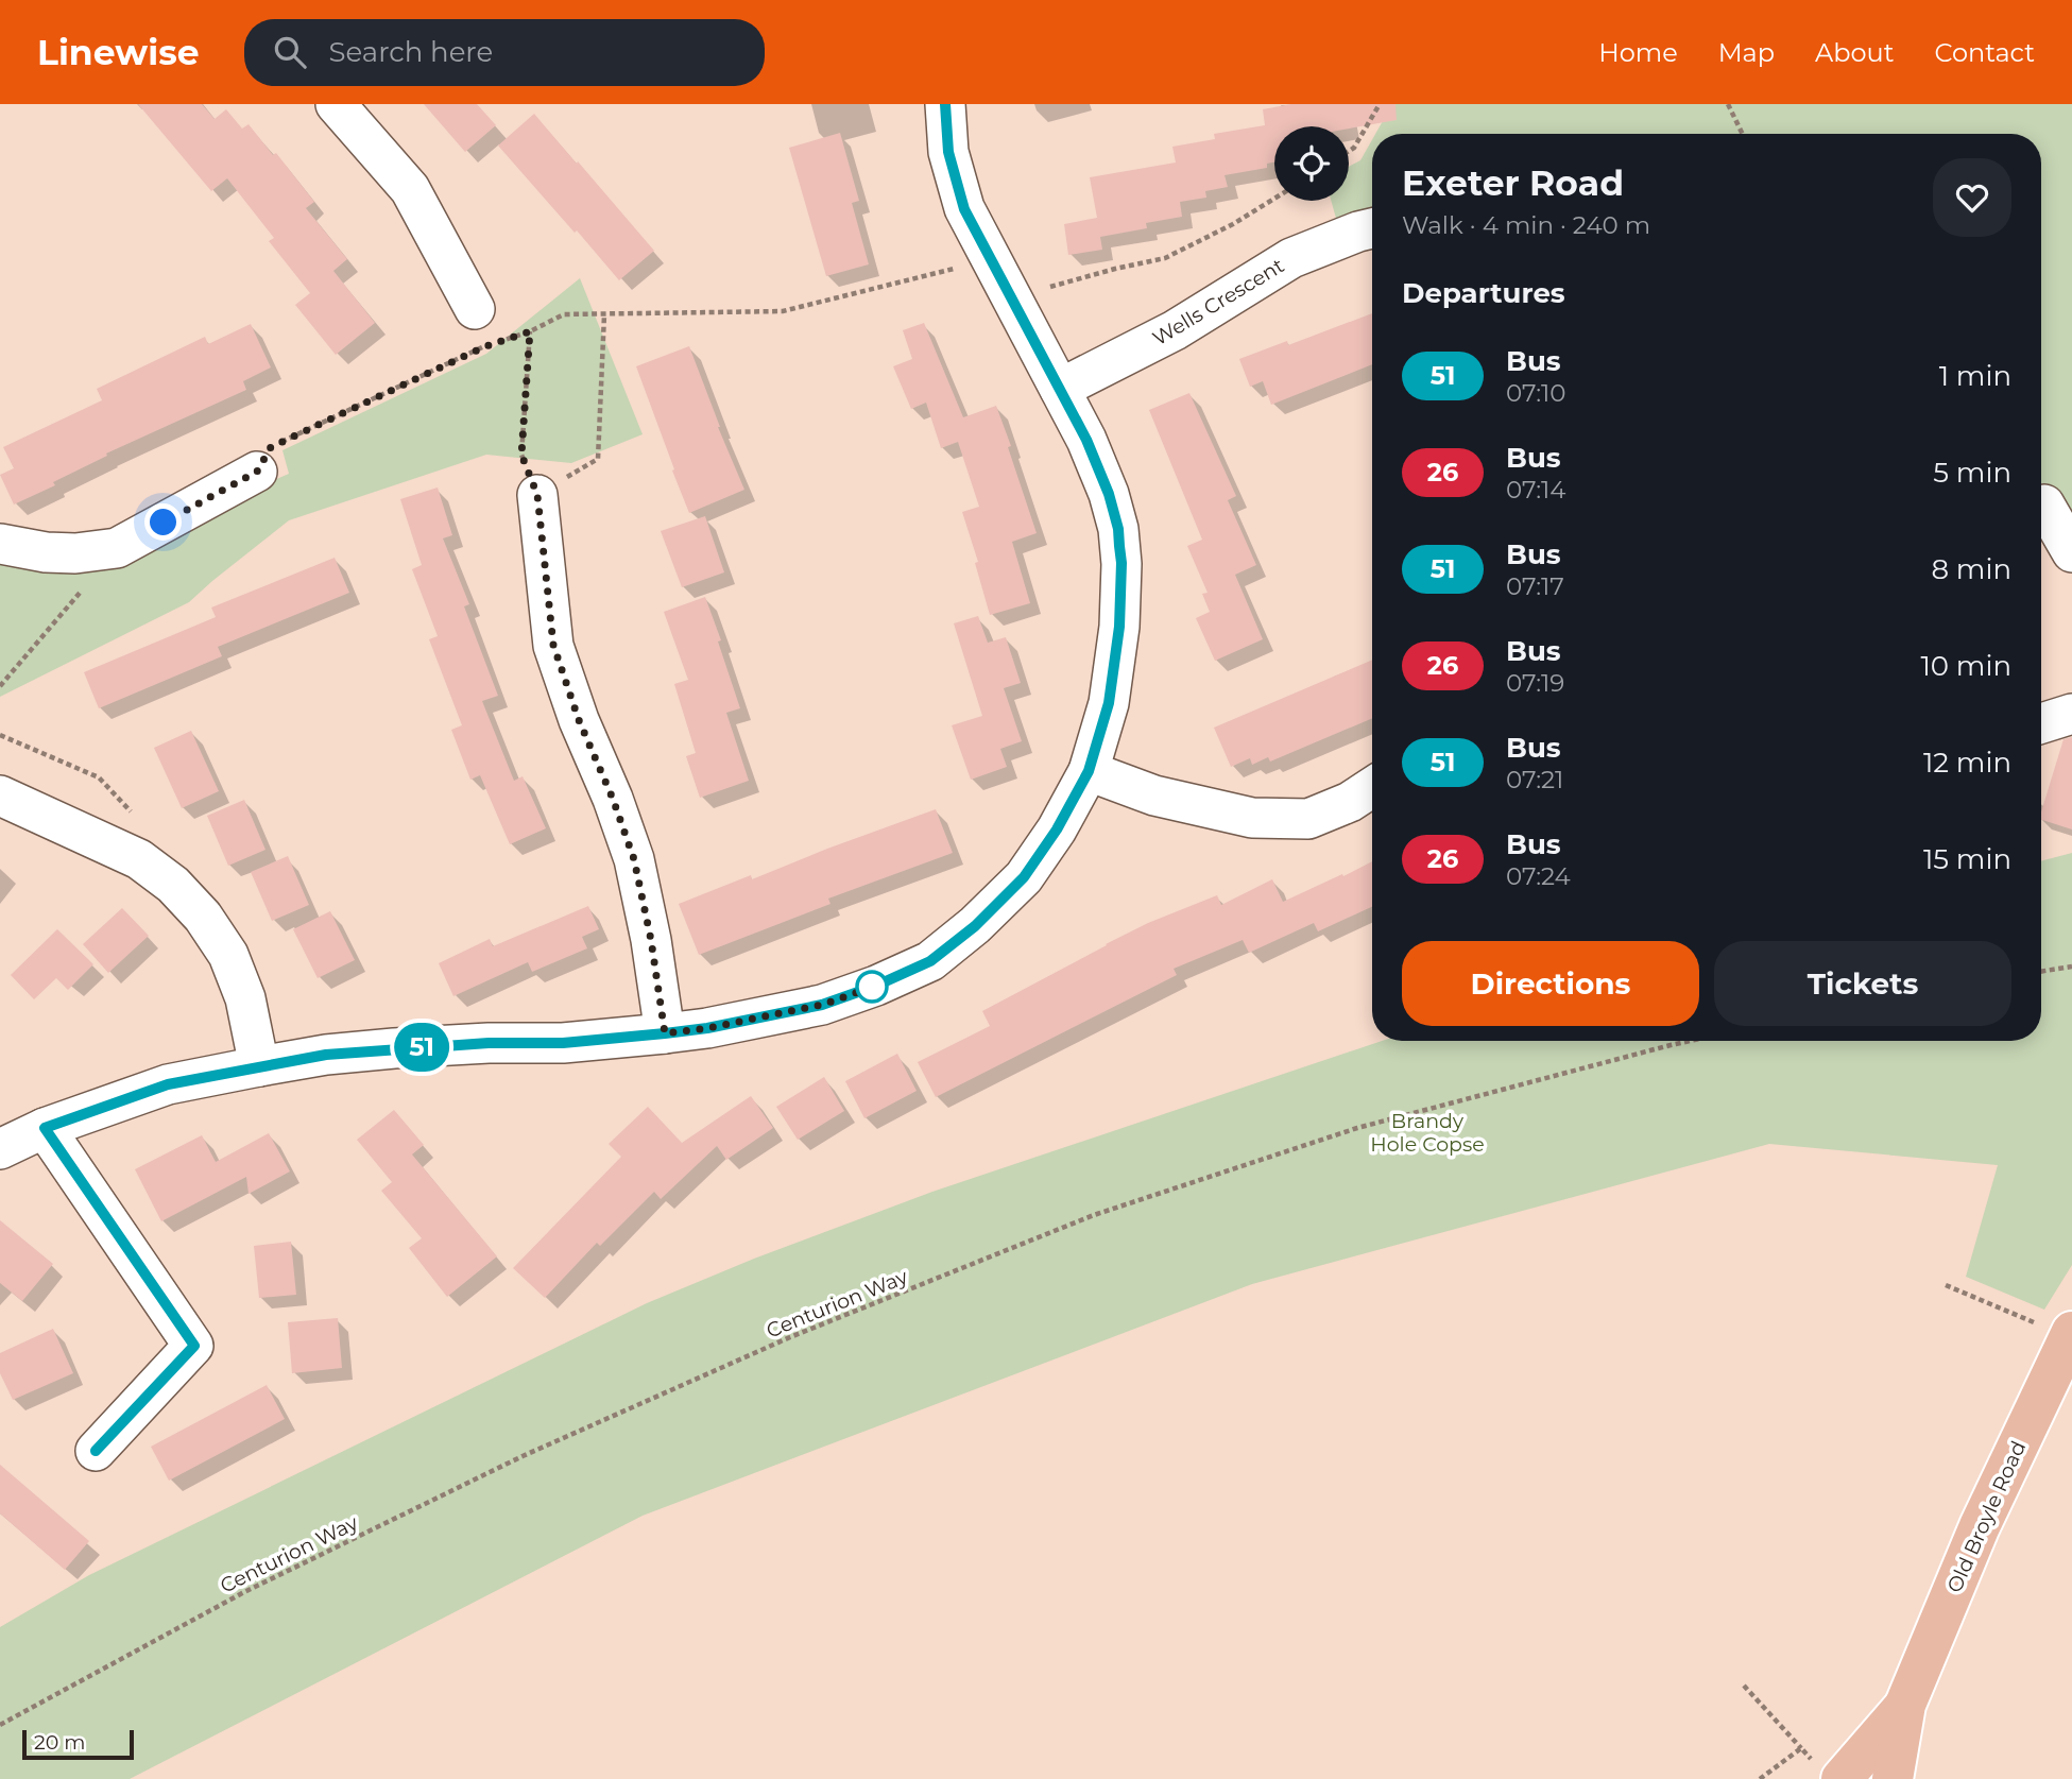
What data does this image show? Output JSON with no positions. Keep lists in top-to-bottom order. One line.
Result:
{"streets":{"main road":["Old Broyle Road"],"street":["Wells Crescent"],"path":["Centurion Way"]},"parks":["Brandy Hole Copse"],"lines":["bus line 51"],"scale_bar":"20 m","page":{"header":"Linewise","search":"Search here","nav":["Home","Map","About","Contact"],"on_map":"51","heading":[["Exeter Road","Walk · 4 min · 240 m"],"Departures"],"list":[{"mark":"51","name":"Bus","note":"07:10","value":"1 min"},{"mark":"26","name":"Bus","note":"07:14","value":"5 min"},{"mark":"51","name":"Bus","note":"07:17","value":"8 min"},{"mark":"26","name":"Bus","note":"07:19","value":"10 min"},{"mark":"51","name":"Bus","note":"07:21","value":"12 min"},{"mark":"26","name":"Bus","note":"07:24","value":"15 min"}],"buttons":["Directions","Tickets"],"scale":"20 m"}}
